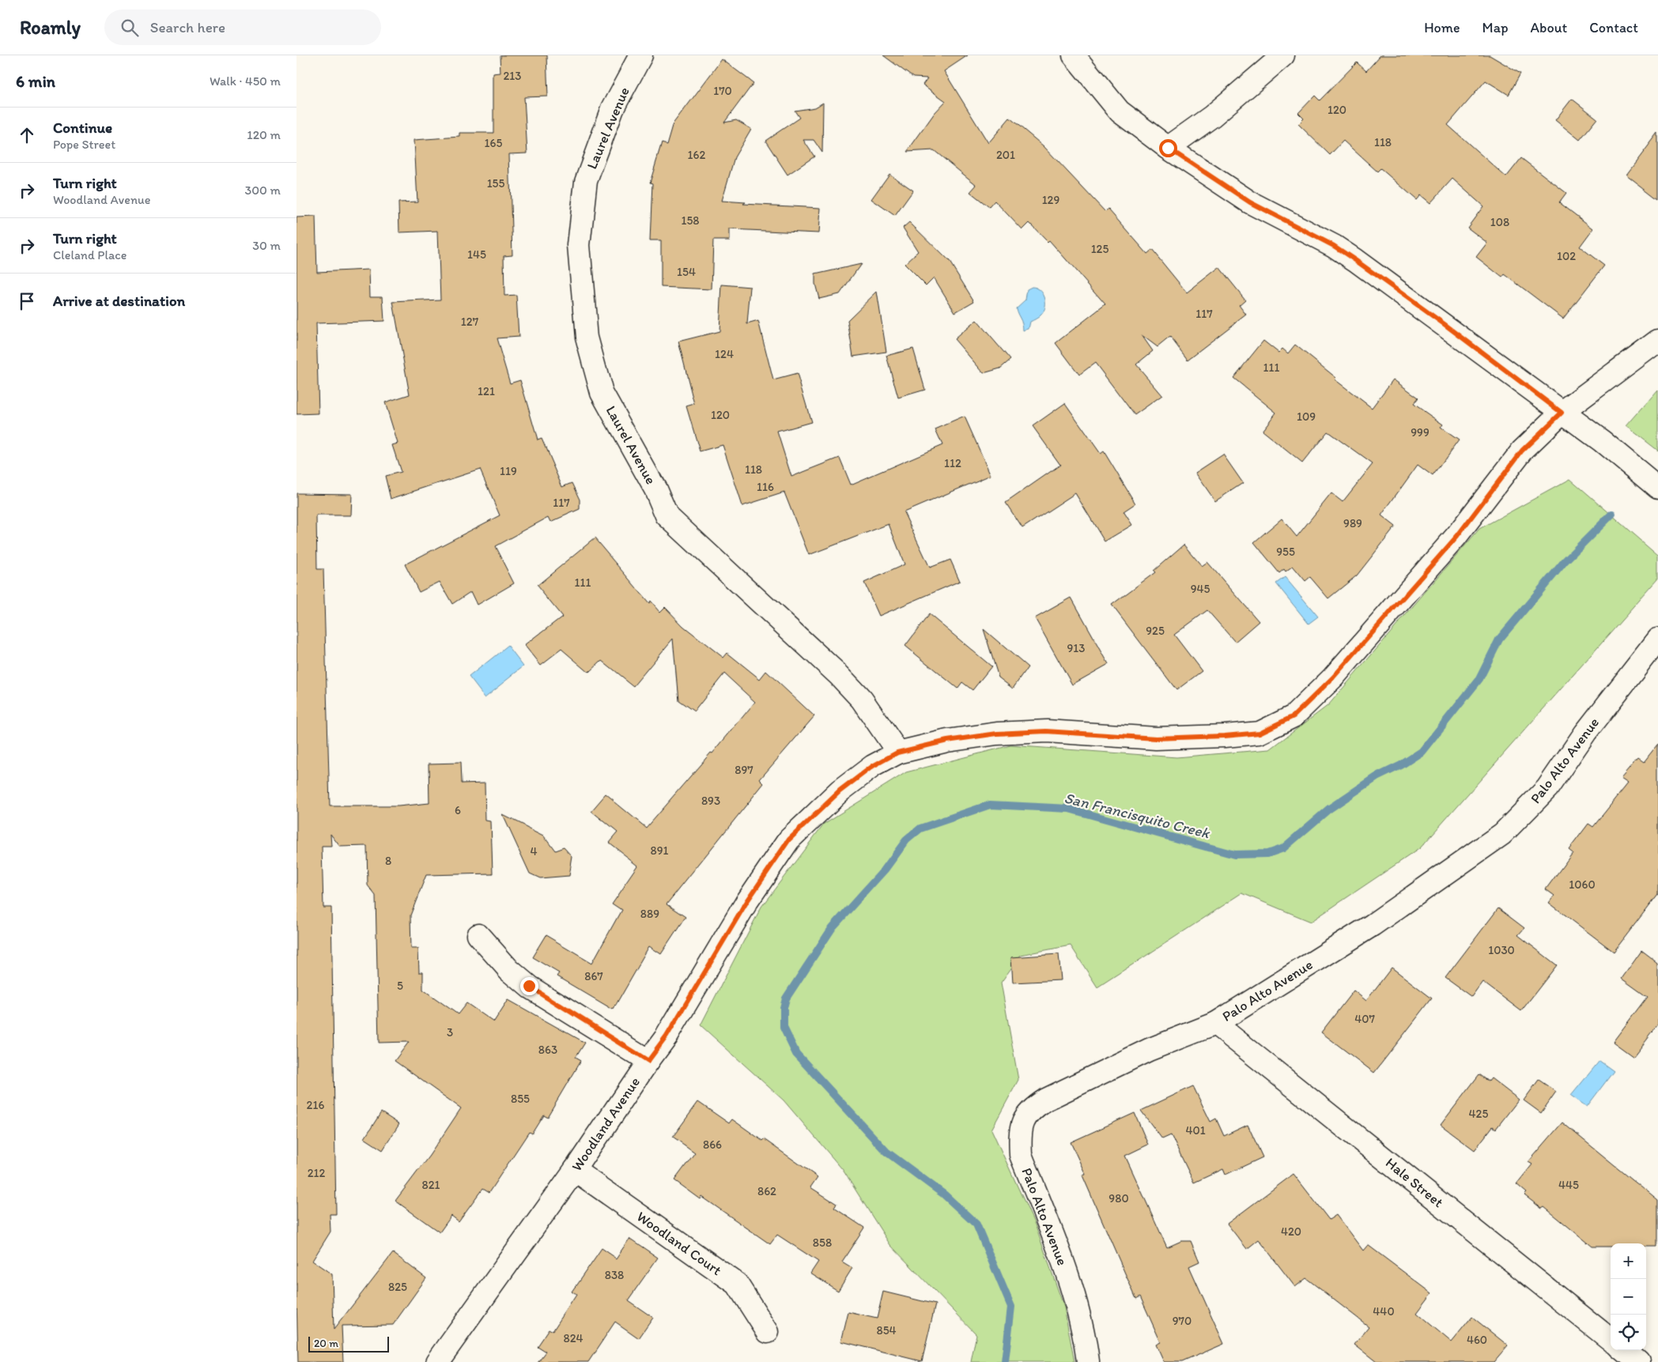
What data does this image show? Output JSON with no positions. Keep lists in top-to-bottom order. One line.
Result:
{"streets":{"street":["Laurel Avenue","Palo Alto Avenue","Woodland Avenue","Hale Street","Woodland Court"]},"crossings":[["Laurel Avenue","Woodland Avenue"],["Palo Alto Avenue","Hale Street"],["Woodland Avenue","Woodland Court"]],"water":["San Francisquito Creek"],"house_numbers":["213","170","120","118","165","162","201","155","129","158","108","125","145","102","154","117","127","124","111","121","120","109","999","112","118","119","116","117","989","955","111","945","925","913","897","893","6","891","4","8","1060","889","1030","867","5","407","3","863","855","216","425","401","866","212","821","445","862","980","420","858","838","825","440","970","854","824","460"],"scale_bar":"20 m","page":{"header":"Roamly","search":"Search here","nav":["Home","Map","About","Contact"],"heading":["6 min","Walk · 450 m"],"list":[["Continue","Pope Street","120 m"],["Turn right","Woodland Avenue","300 m"],["Turn right","Cleland Place","30 m"],"Arrive at destination"],"map_buttons":["+","−"],"scale":"20 m"}}
